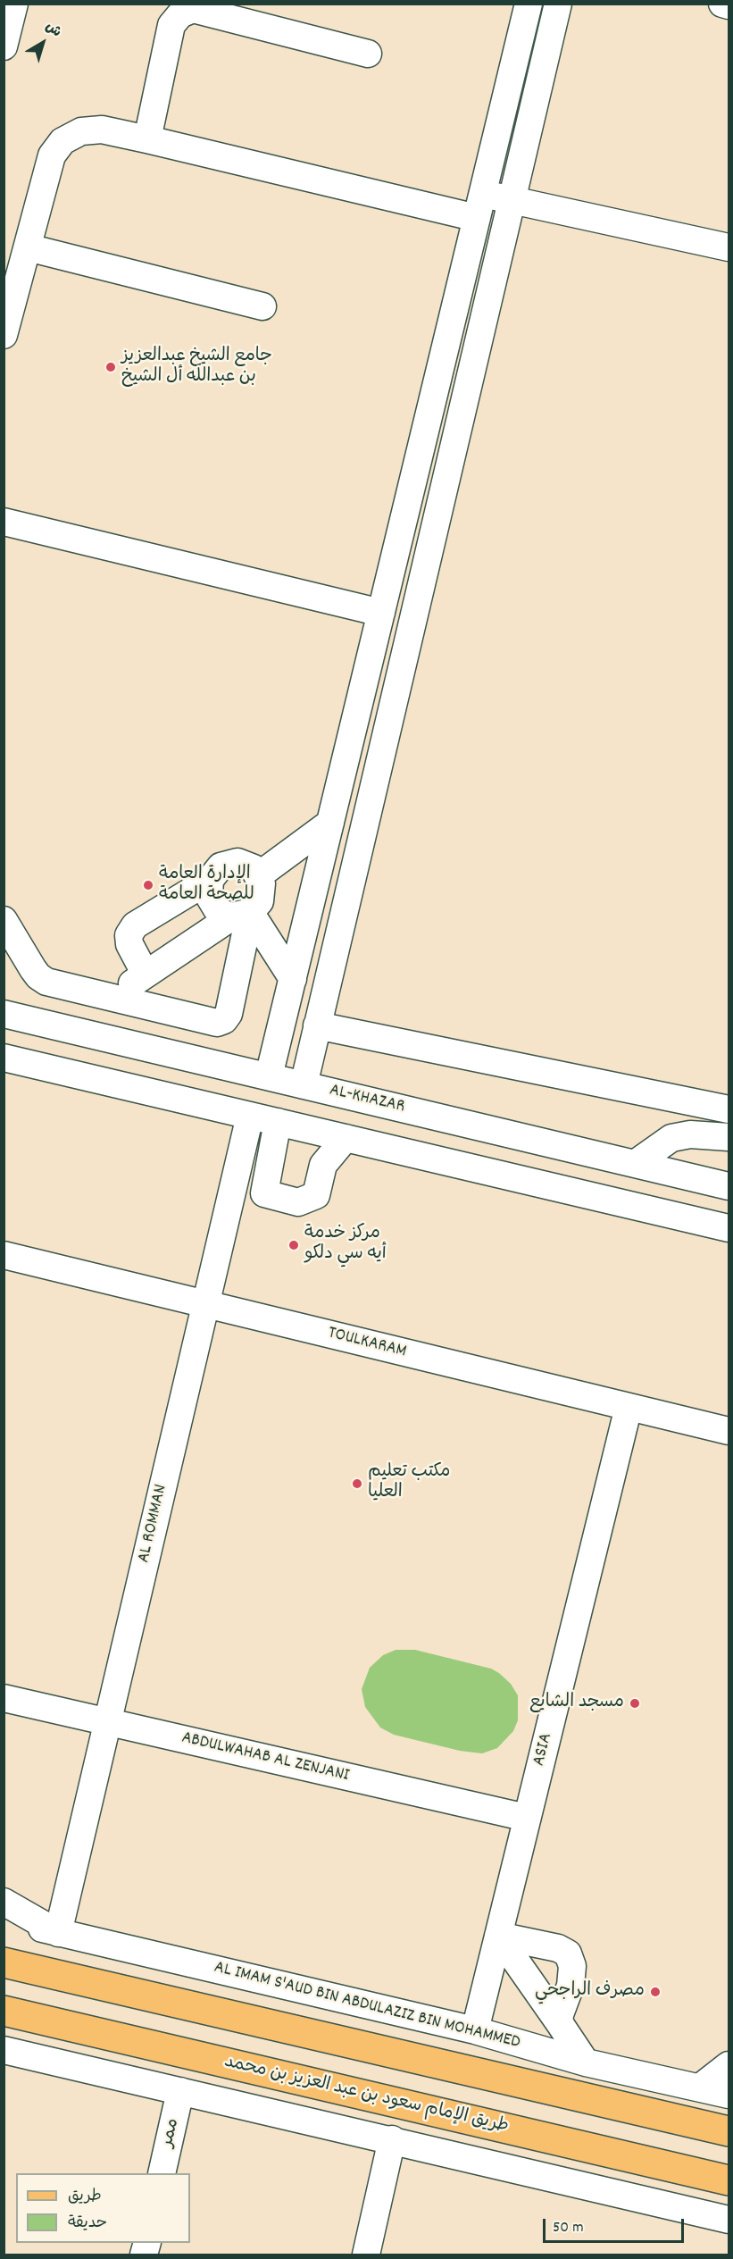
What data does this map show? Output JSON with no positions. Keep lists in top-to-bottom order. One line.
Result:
{"streets":{"main road":["طريق الإمام سعود بن عبد العزيز بن محمد"],"street":["AL-KHAZAR","TOULKARAM","AL ROMMAN","ASIA","ABDULWAHAB AL ZENJANI","AL IMAM S'AUD BIN ABDULAZIZ BIN MOHAMMED","ممر"]},"crossings":[["TOULKARAM","AL ROMMAN"],["TOULKARAM","ASIA"],["AL ROMMAN","ABDULWAHAB AL ZENJANI"],["AL ROMMAN","AL IMAM S'AUD BIN ABDULAZIZ BIN MOHAMMED"],["ASIA","ABDULWAHAB AL ZENJANI"],["ASIA","AL IMAM S'AUD BIN ABDULAZIZ BIN MOHAMMED"]],"places":["جامع الشيخ عبدالعزيز بن عبدالله أل الشيخ","الإدارة العامة للصحة العامة","مركز خدمة أيه سي دلكو","مكتب تعليم العليا","مسجد الشايع","مصرف الراجحي"],"legend":["طريق","حديقة"],"scale_bar":"50 m","north":"top right"}
